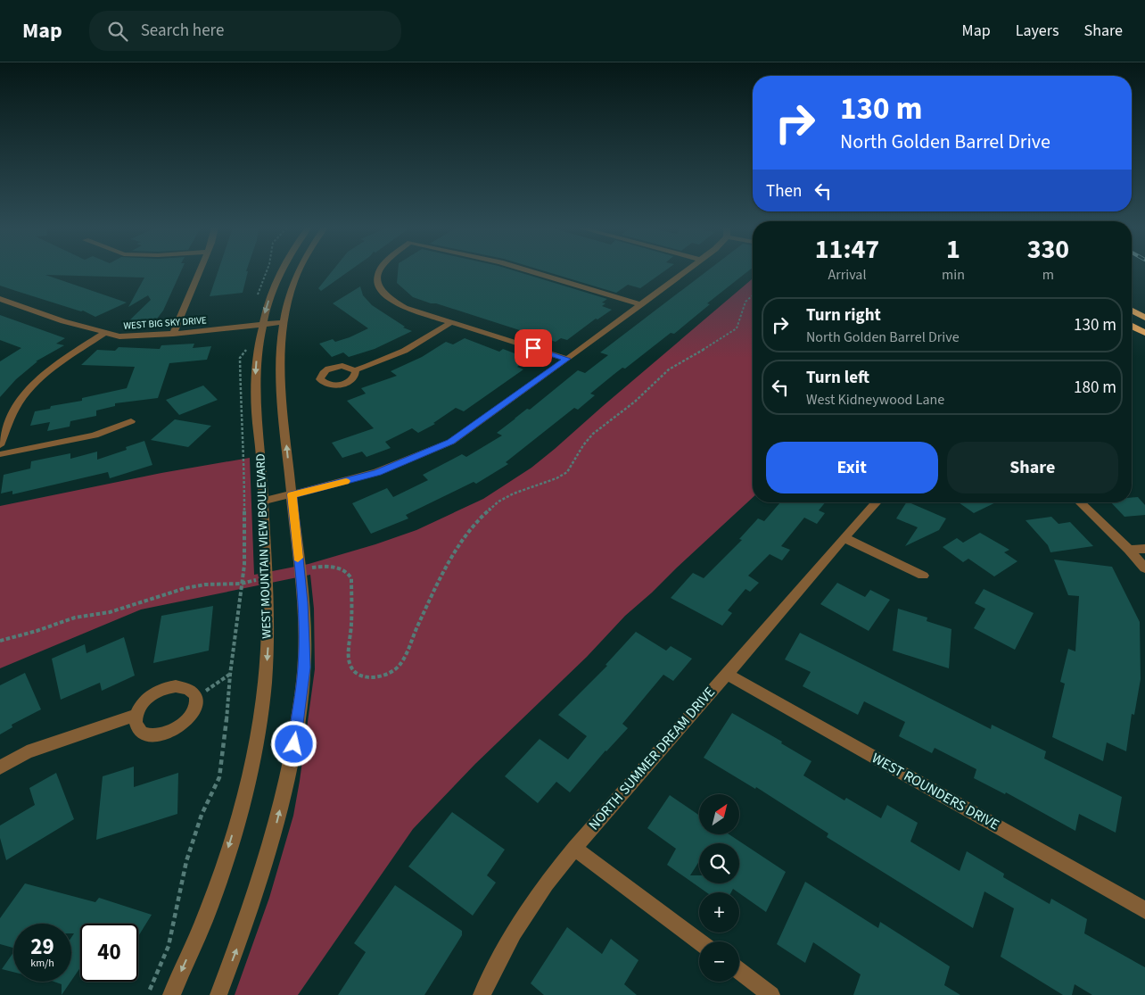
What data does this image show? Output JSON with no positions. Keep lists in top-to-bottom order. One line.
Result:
{"streets":{"street":["WEST BIG SKY DRIVE","WEST MOUNTAIN VIEW BOULEVARD","NORTH SUMMER DREAM DRIVE","WEST ROUNDERS DRIVE"]},"crossings":[["WEST BIG SKY DRIVE","WEST MOUNTAIN VIEW BOULEVARD"],["NORTH SUMMER DREAM DRIVE","WEST ROUNDERS DRIVE"]],"north":"top right","page":{"header":"Map","search":"Search here","nav":["Map","Layers","Share"],"turn":["130 m","North Golden Barrel Drive"],"then":"Then","eta":["11:47","Arrival","1","min","330","m"],"list":[{"name":"Turn right","note":"North Golden Barrel Drive","value":"130 m"},{"name":"Turn left","note":"West Kidneywood Lane","value":"180 m"}],"buttons":["Exit","Share"],"map_buttons":["+","−"],"speed":"29 km/h","limit":"40"}}
